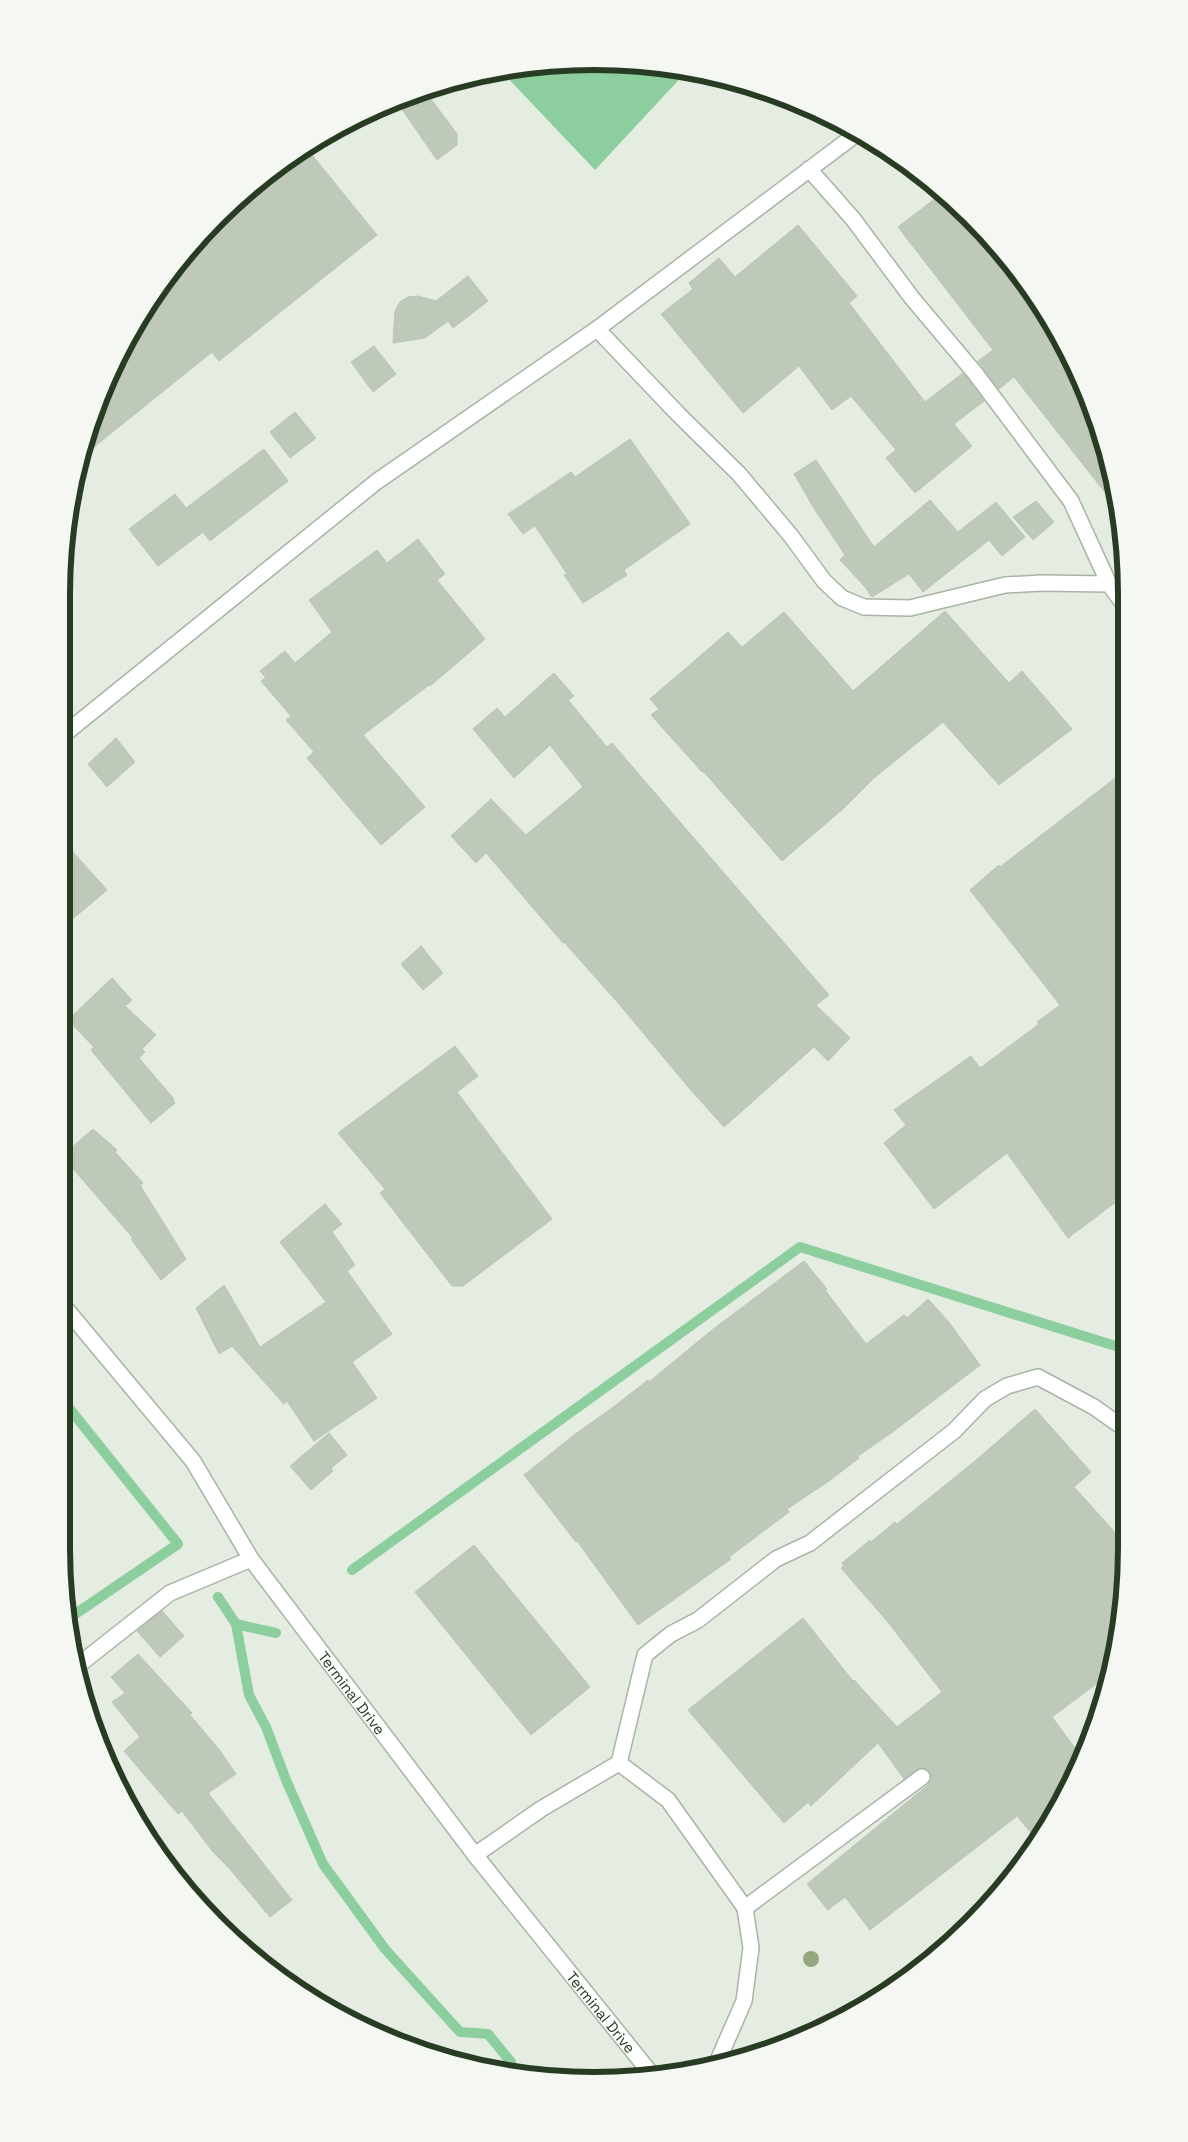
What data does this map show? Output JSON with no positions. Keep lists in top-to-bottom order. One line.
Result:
{"streets":{"street":["Terminal Drive"]}}
